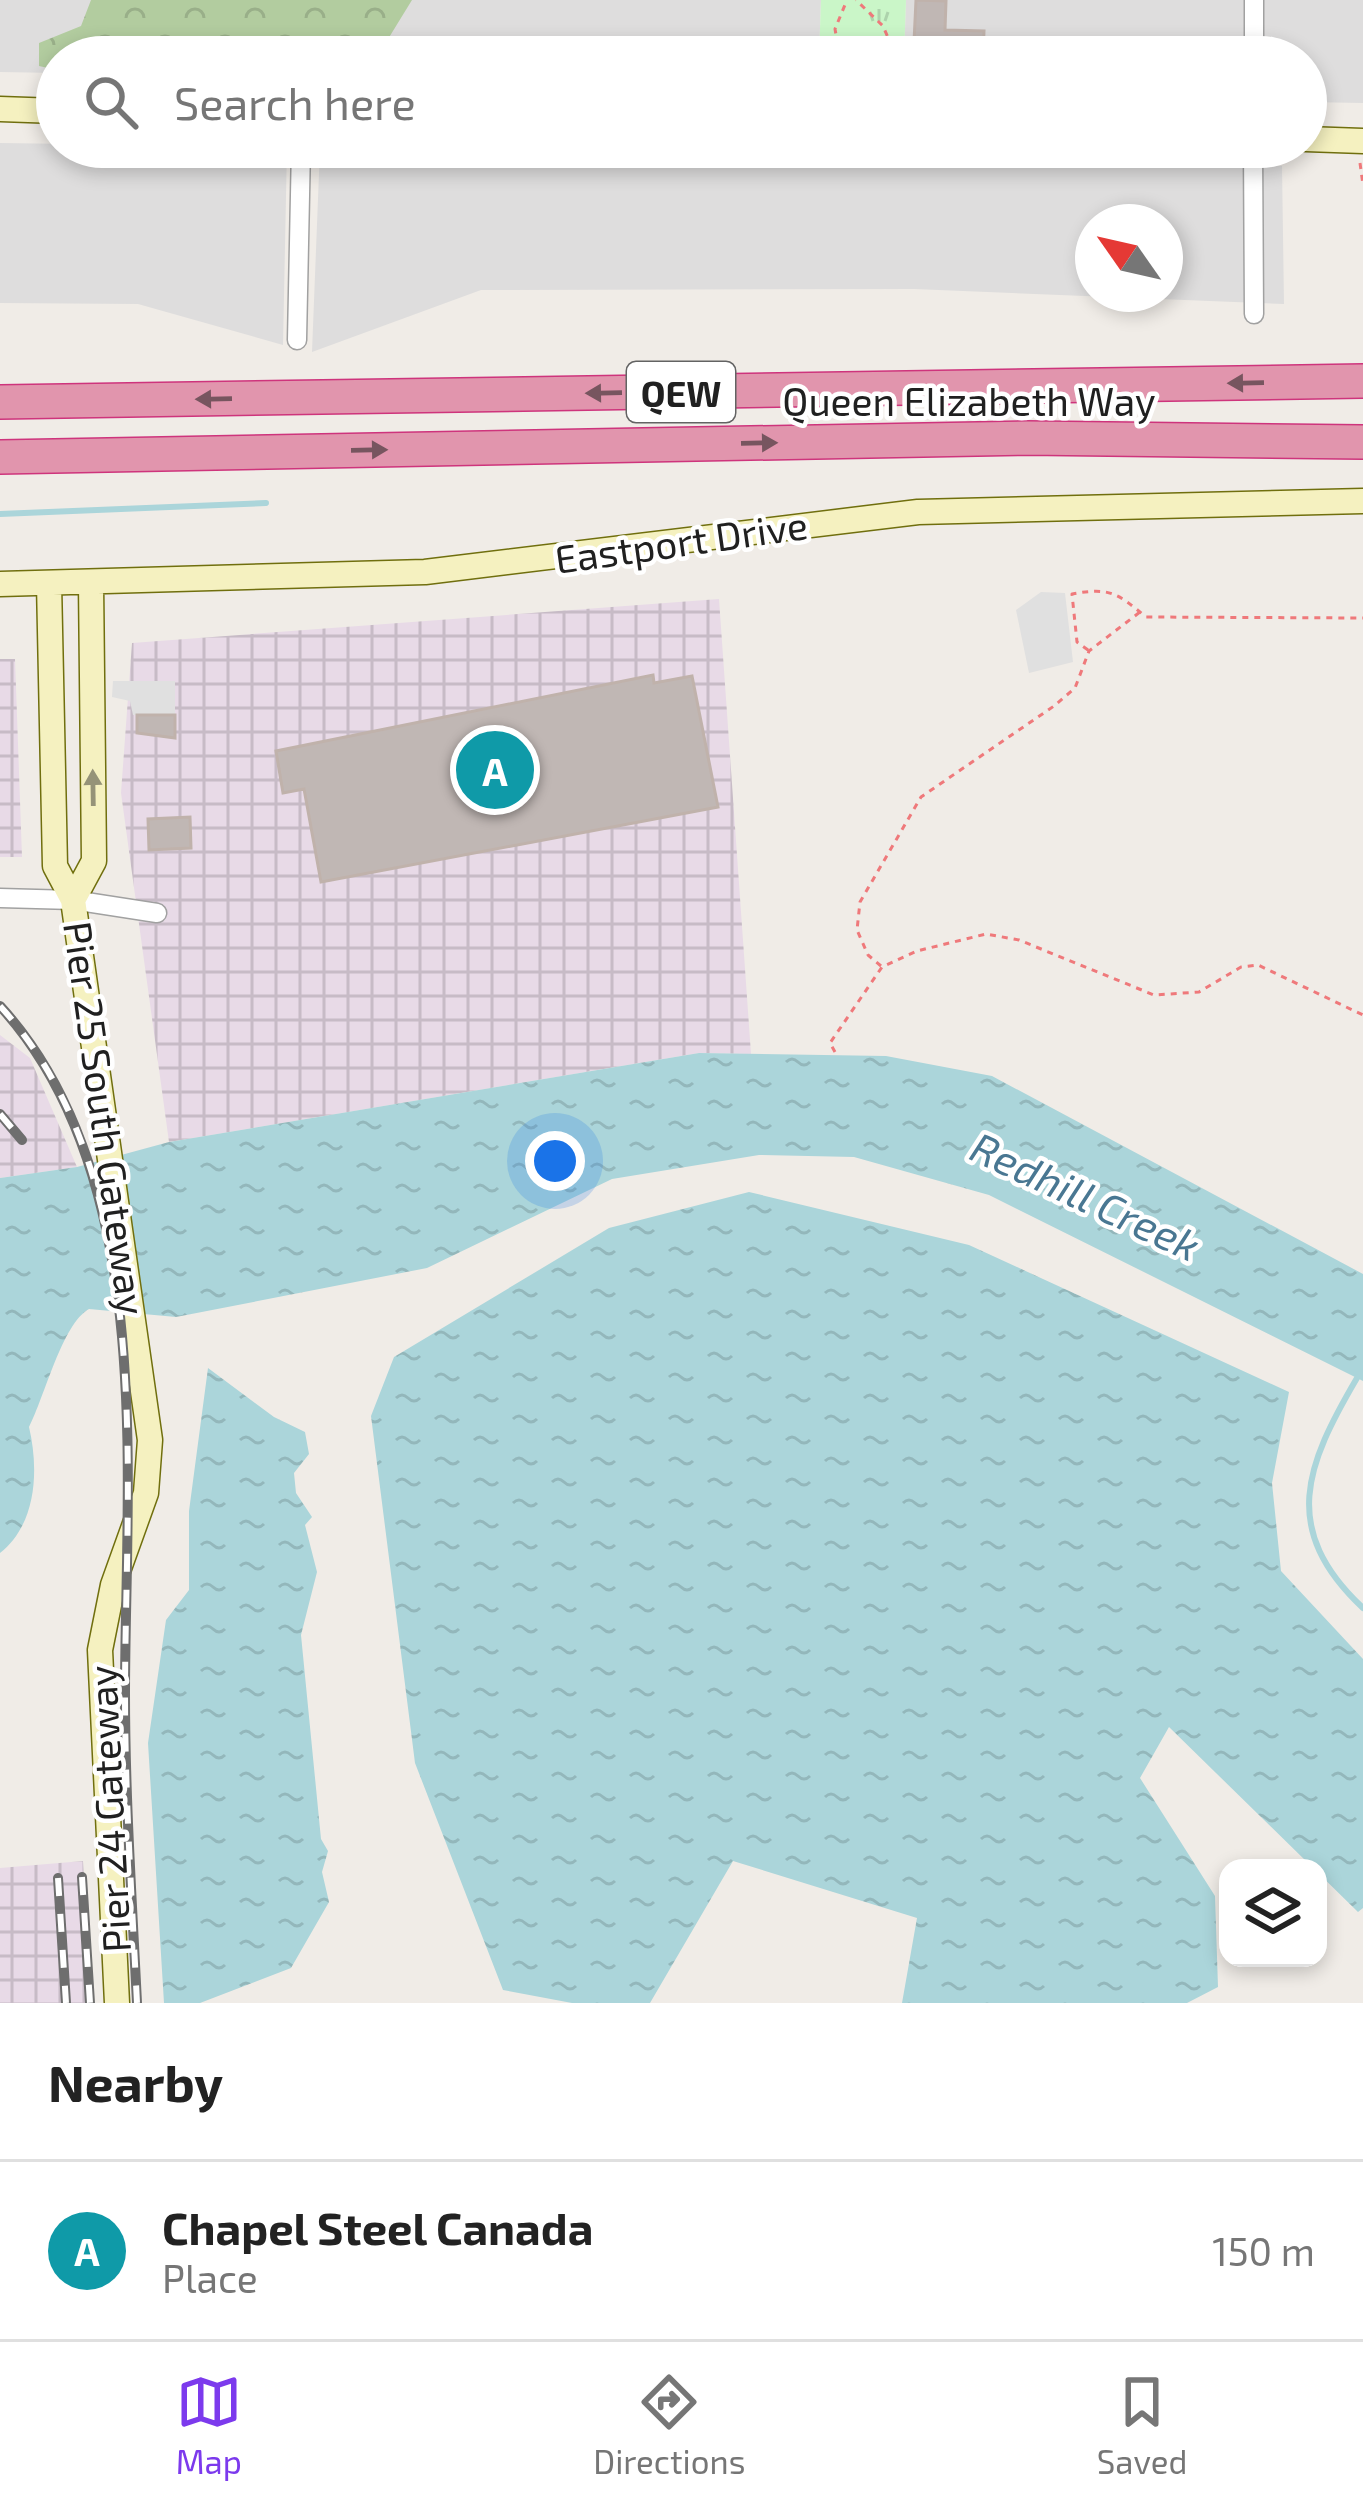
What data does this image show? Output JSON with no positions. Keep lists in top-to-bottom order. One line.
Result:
{"streets":{"highway":["QEW","Queen Elizabeth Way"],"street":["Eastport Drive","Pier 25 South Gateway","Pier 24 Gateway"]},"crossings":[["Eastport Drive","Pier 25 South Gateway"],["Pier 25 South Gateway","Pier 24 Gateway"]],"water":["Redhill Creek"],"north":"top left","page":{"search":"Search here","pins":"A","heading":"Nearby","list":[{"mark":"A","name":"Chapel Steel Canada","note":"Place","value":"150 m"}],"nav":["Map","Directions","Saved"]}}
